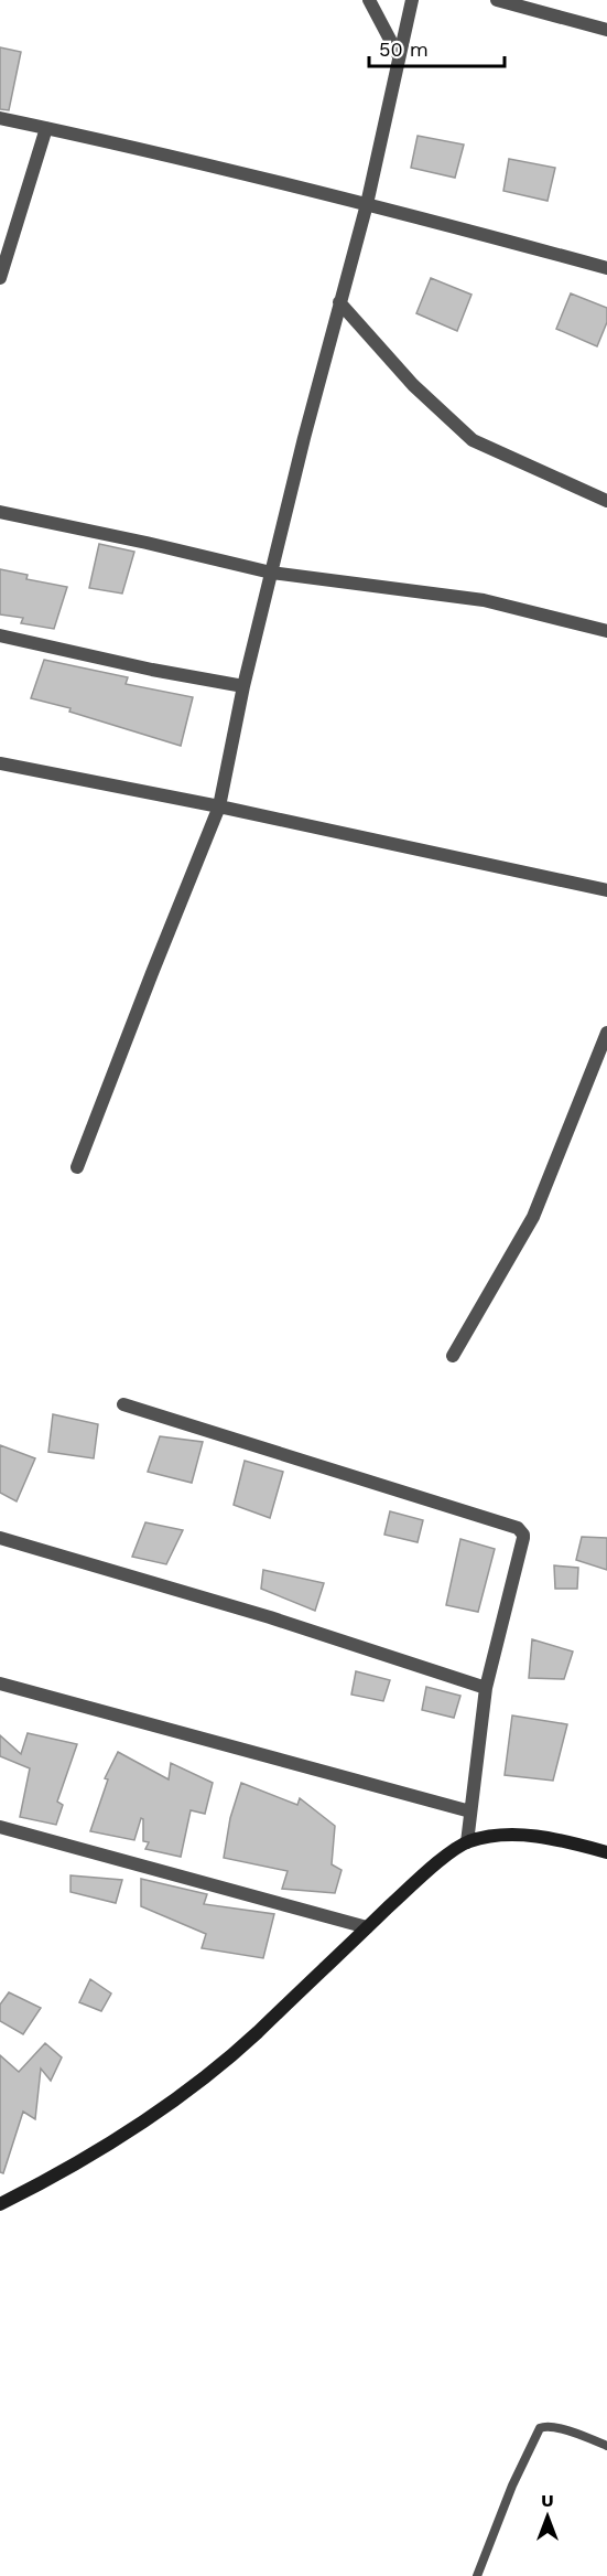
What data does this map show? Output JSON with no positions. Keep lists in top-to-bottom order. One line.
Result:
{"scale_bar":"50 m","north":"top"}
